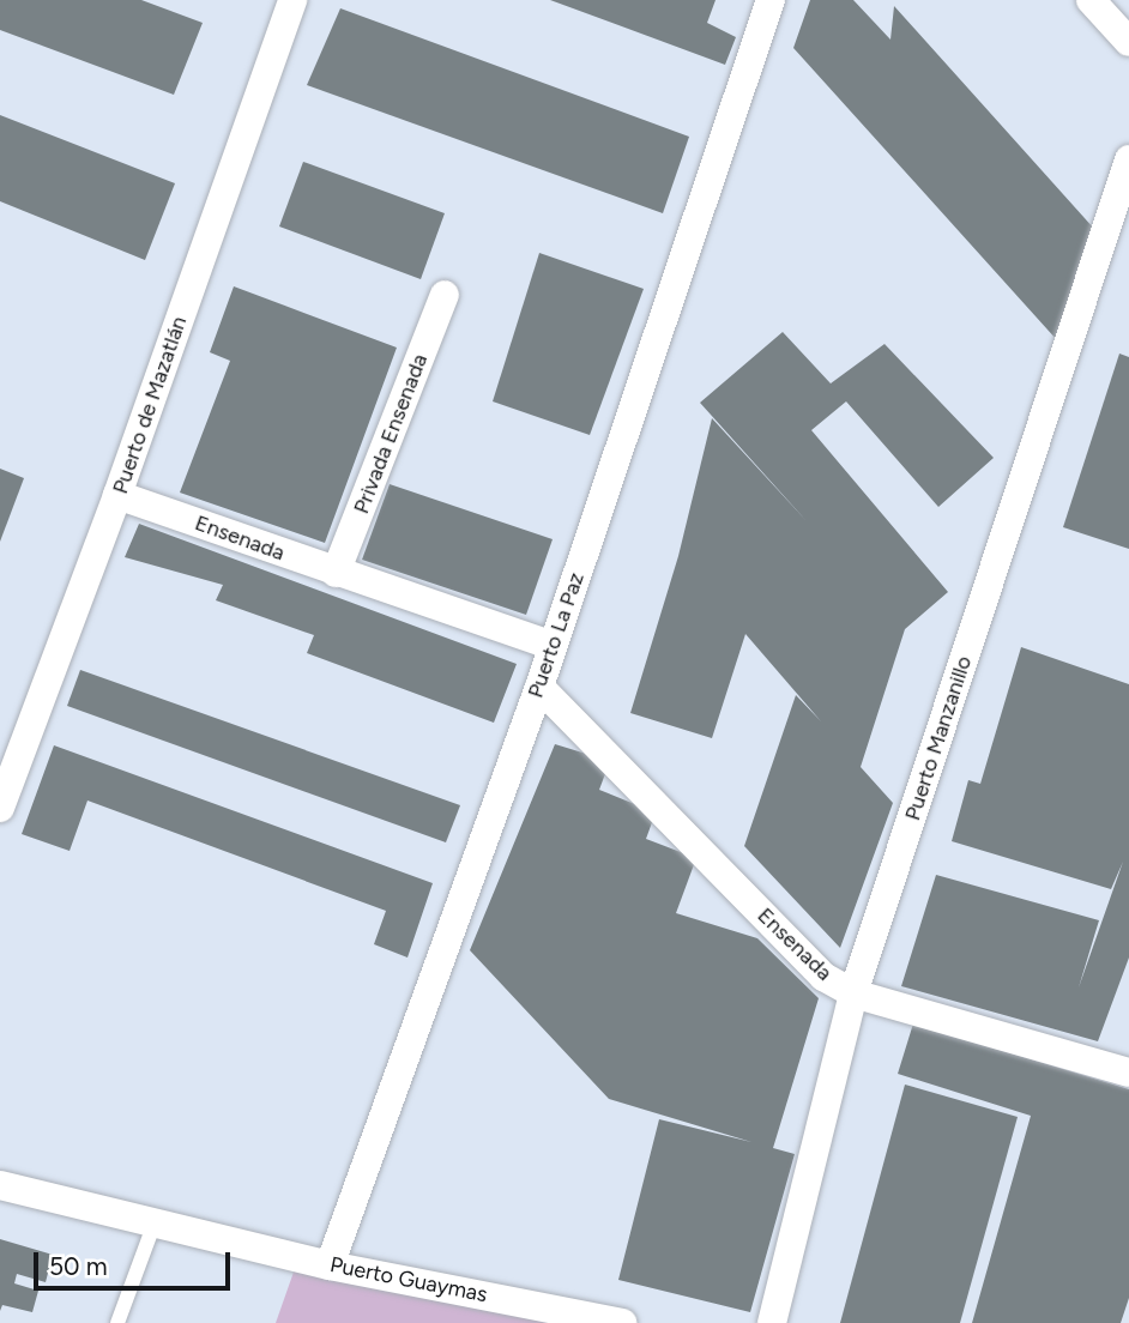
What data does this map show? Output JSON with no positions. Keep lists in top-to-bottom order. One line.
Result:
{"streets":{"street":["Puerto de Mazatlán","Privada Ensenada","Ensenada","Puerto La Paz","Puerto Manzanillo","Puerto Guaymas"]},"crossings":[["Puerto de Mazatlán","Ensenada"],["Privada Ensenada","Ensenada"],["Ensenada","Puerto La Paz"],["Ensenada","Puerto Manzanillo"],["Puerto La Paz","Puerto Guaymas"]],"scale_bar":"50 m"}
